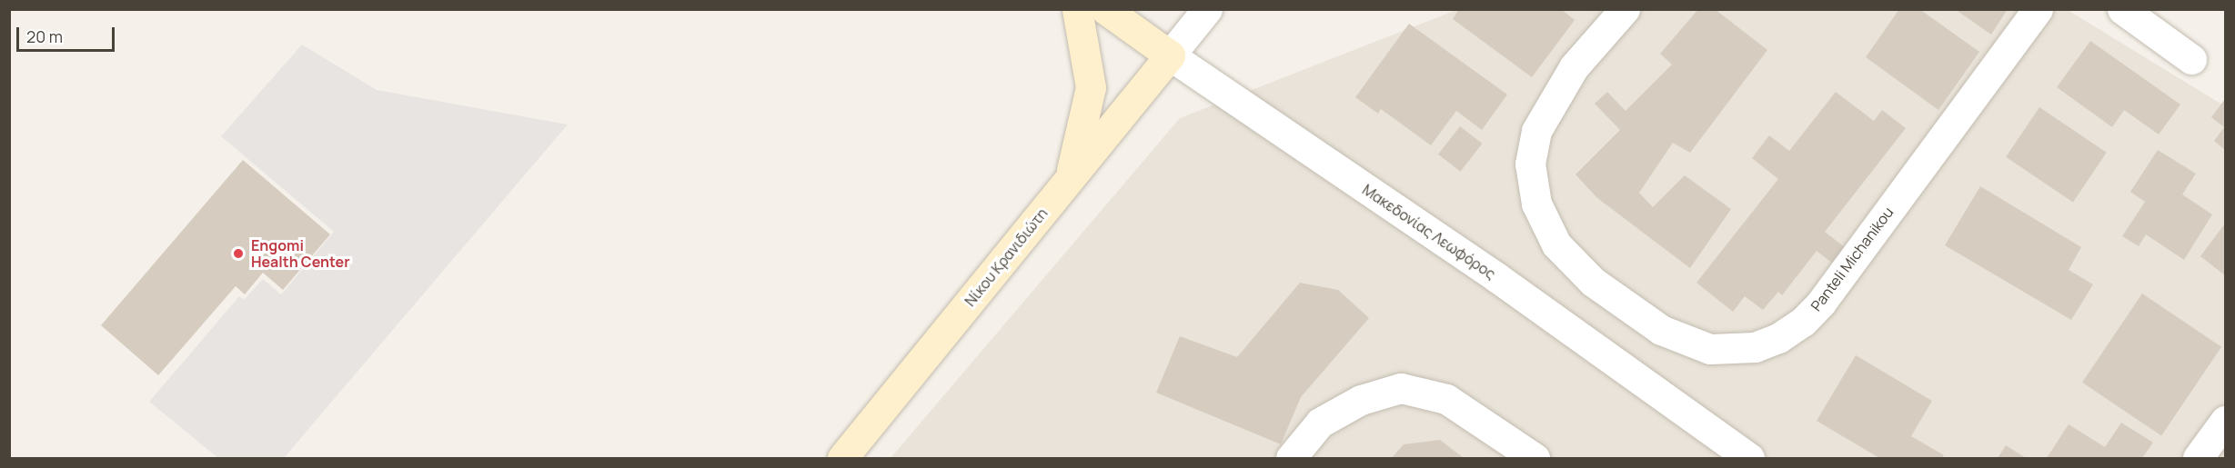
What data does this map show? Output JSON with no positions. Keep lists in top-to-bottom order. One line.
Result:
{"streets":{"main road":["Μακεδονίας Λεωφόρος","Νίκου Κρανιδιώτη"],"street":["Panteli Michanikou"]},"crossings":[["Μακεδονίας Λεωφόρος","Νίκου Κρανιδιώτη"]],"places":["Engomi Health Center"],"scale_bar":"20 m"}
